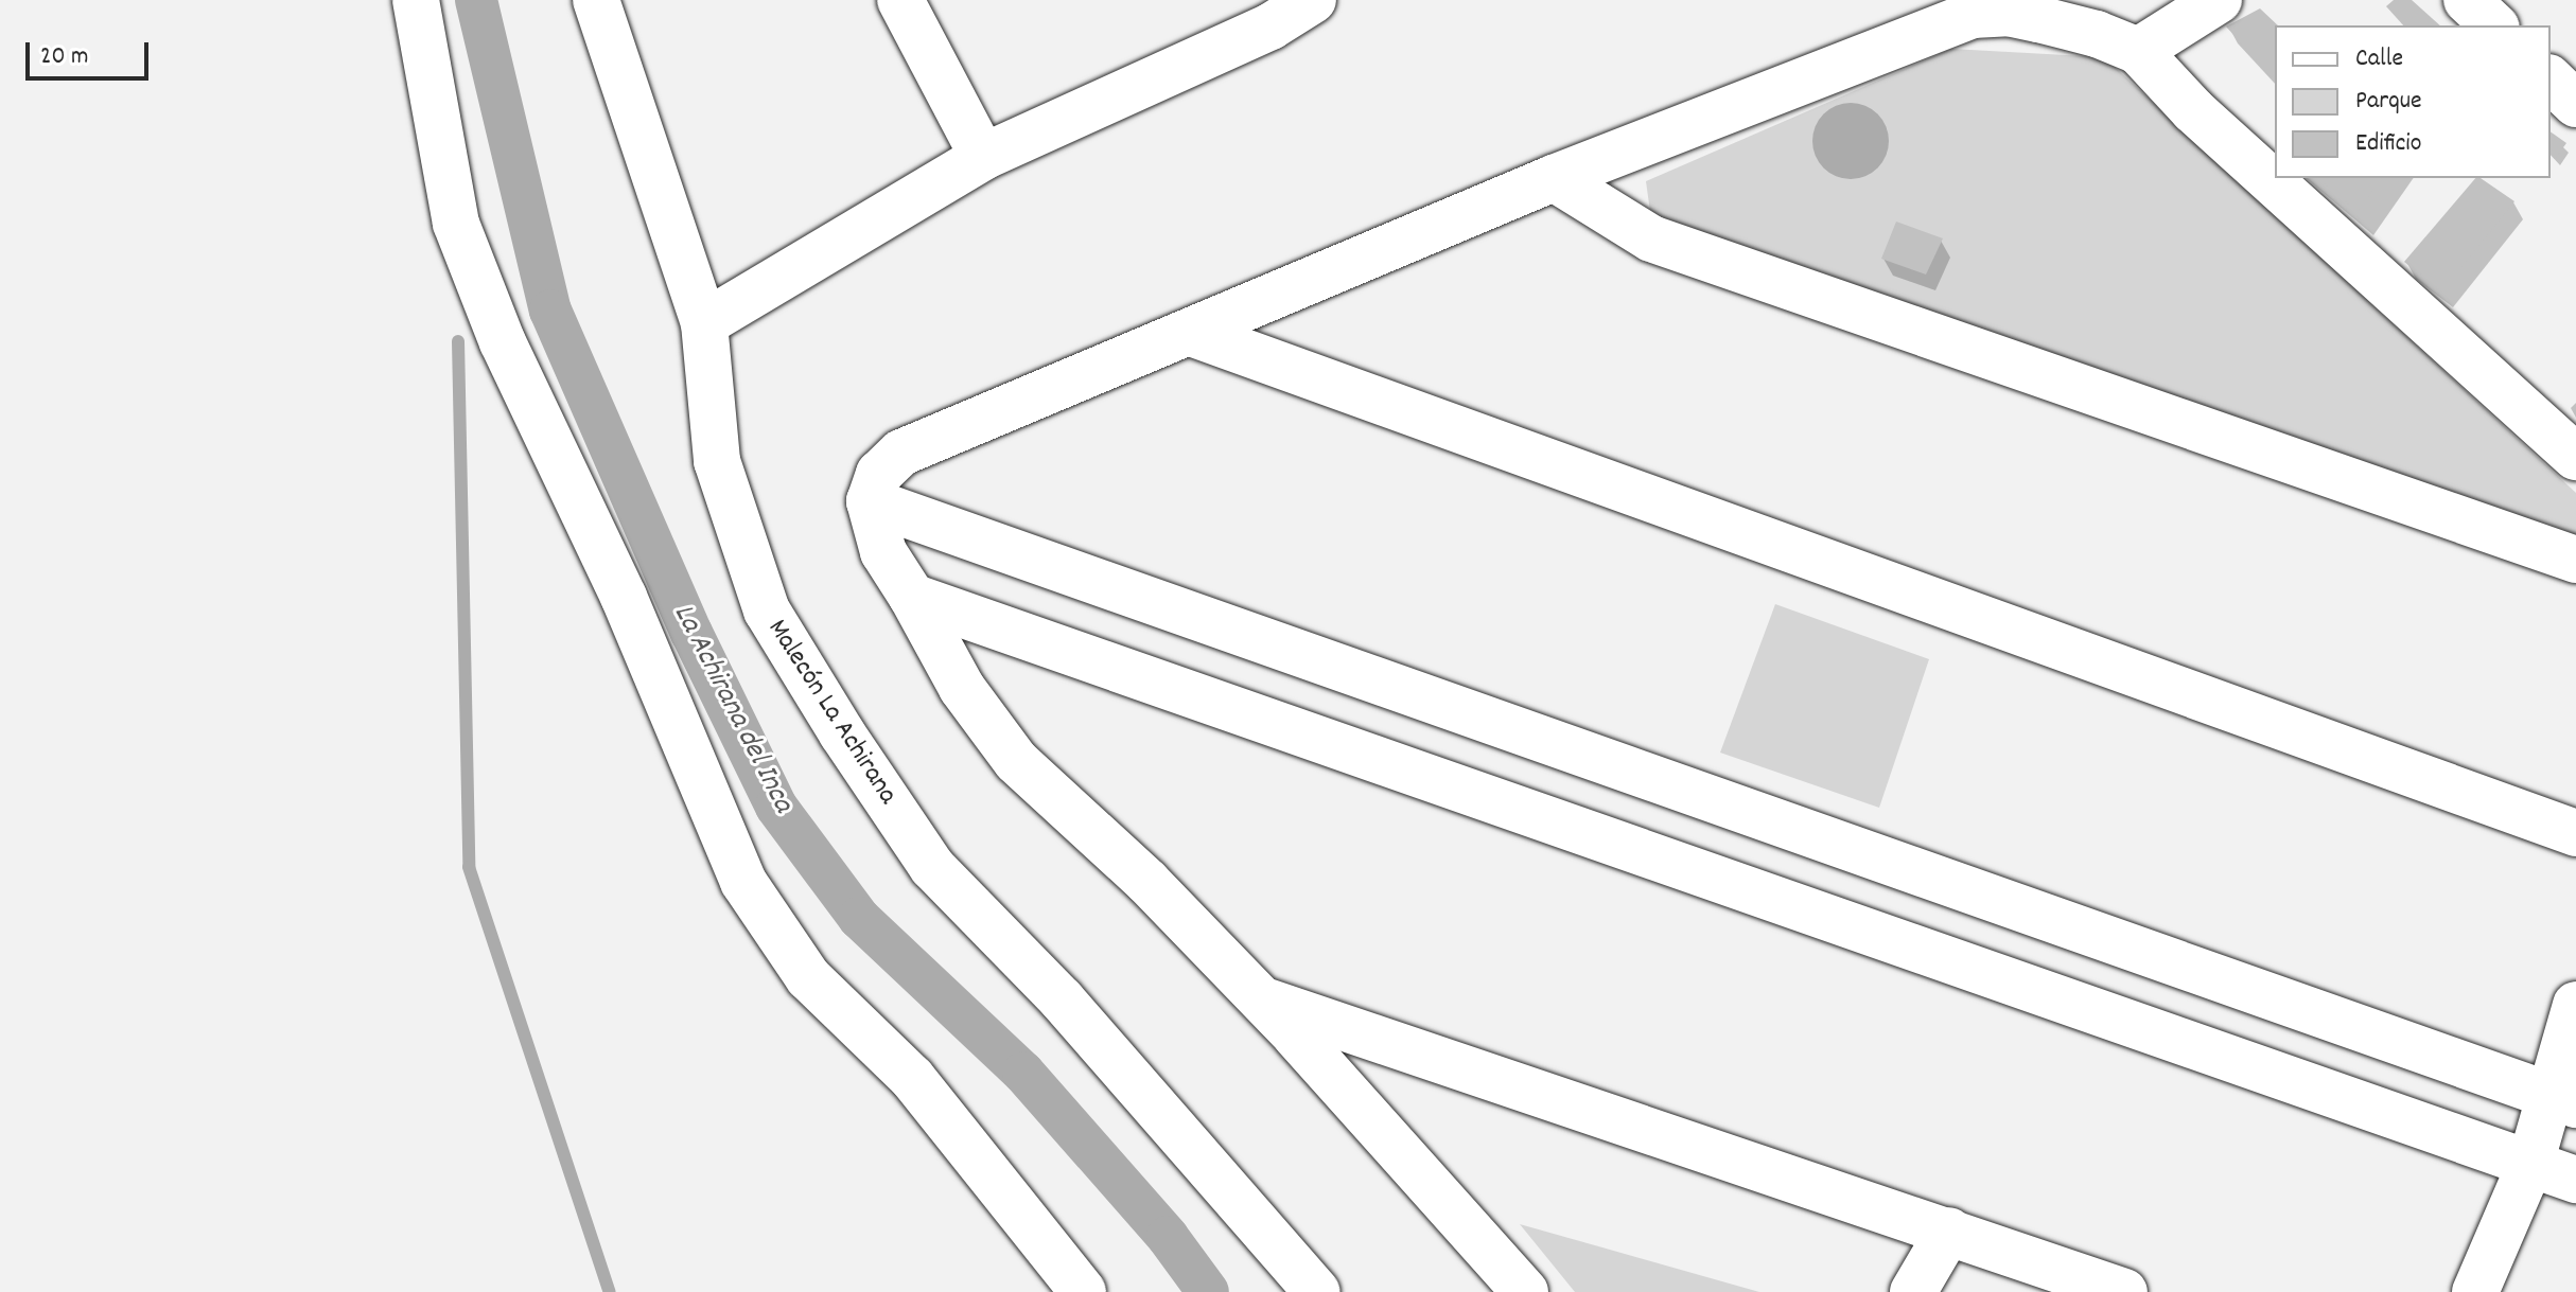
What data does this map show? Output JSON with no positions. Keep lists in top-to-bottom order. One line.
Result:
{"streets":{"street":["Malecón La Achirana"]},"water":["La Achirana del Inca"],"legend":["Calle","Parque","Edificio"],"scale_bar":"20 m"}
